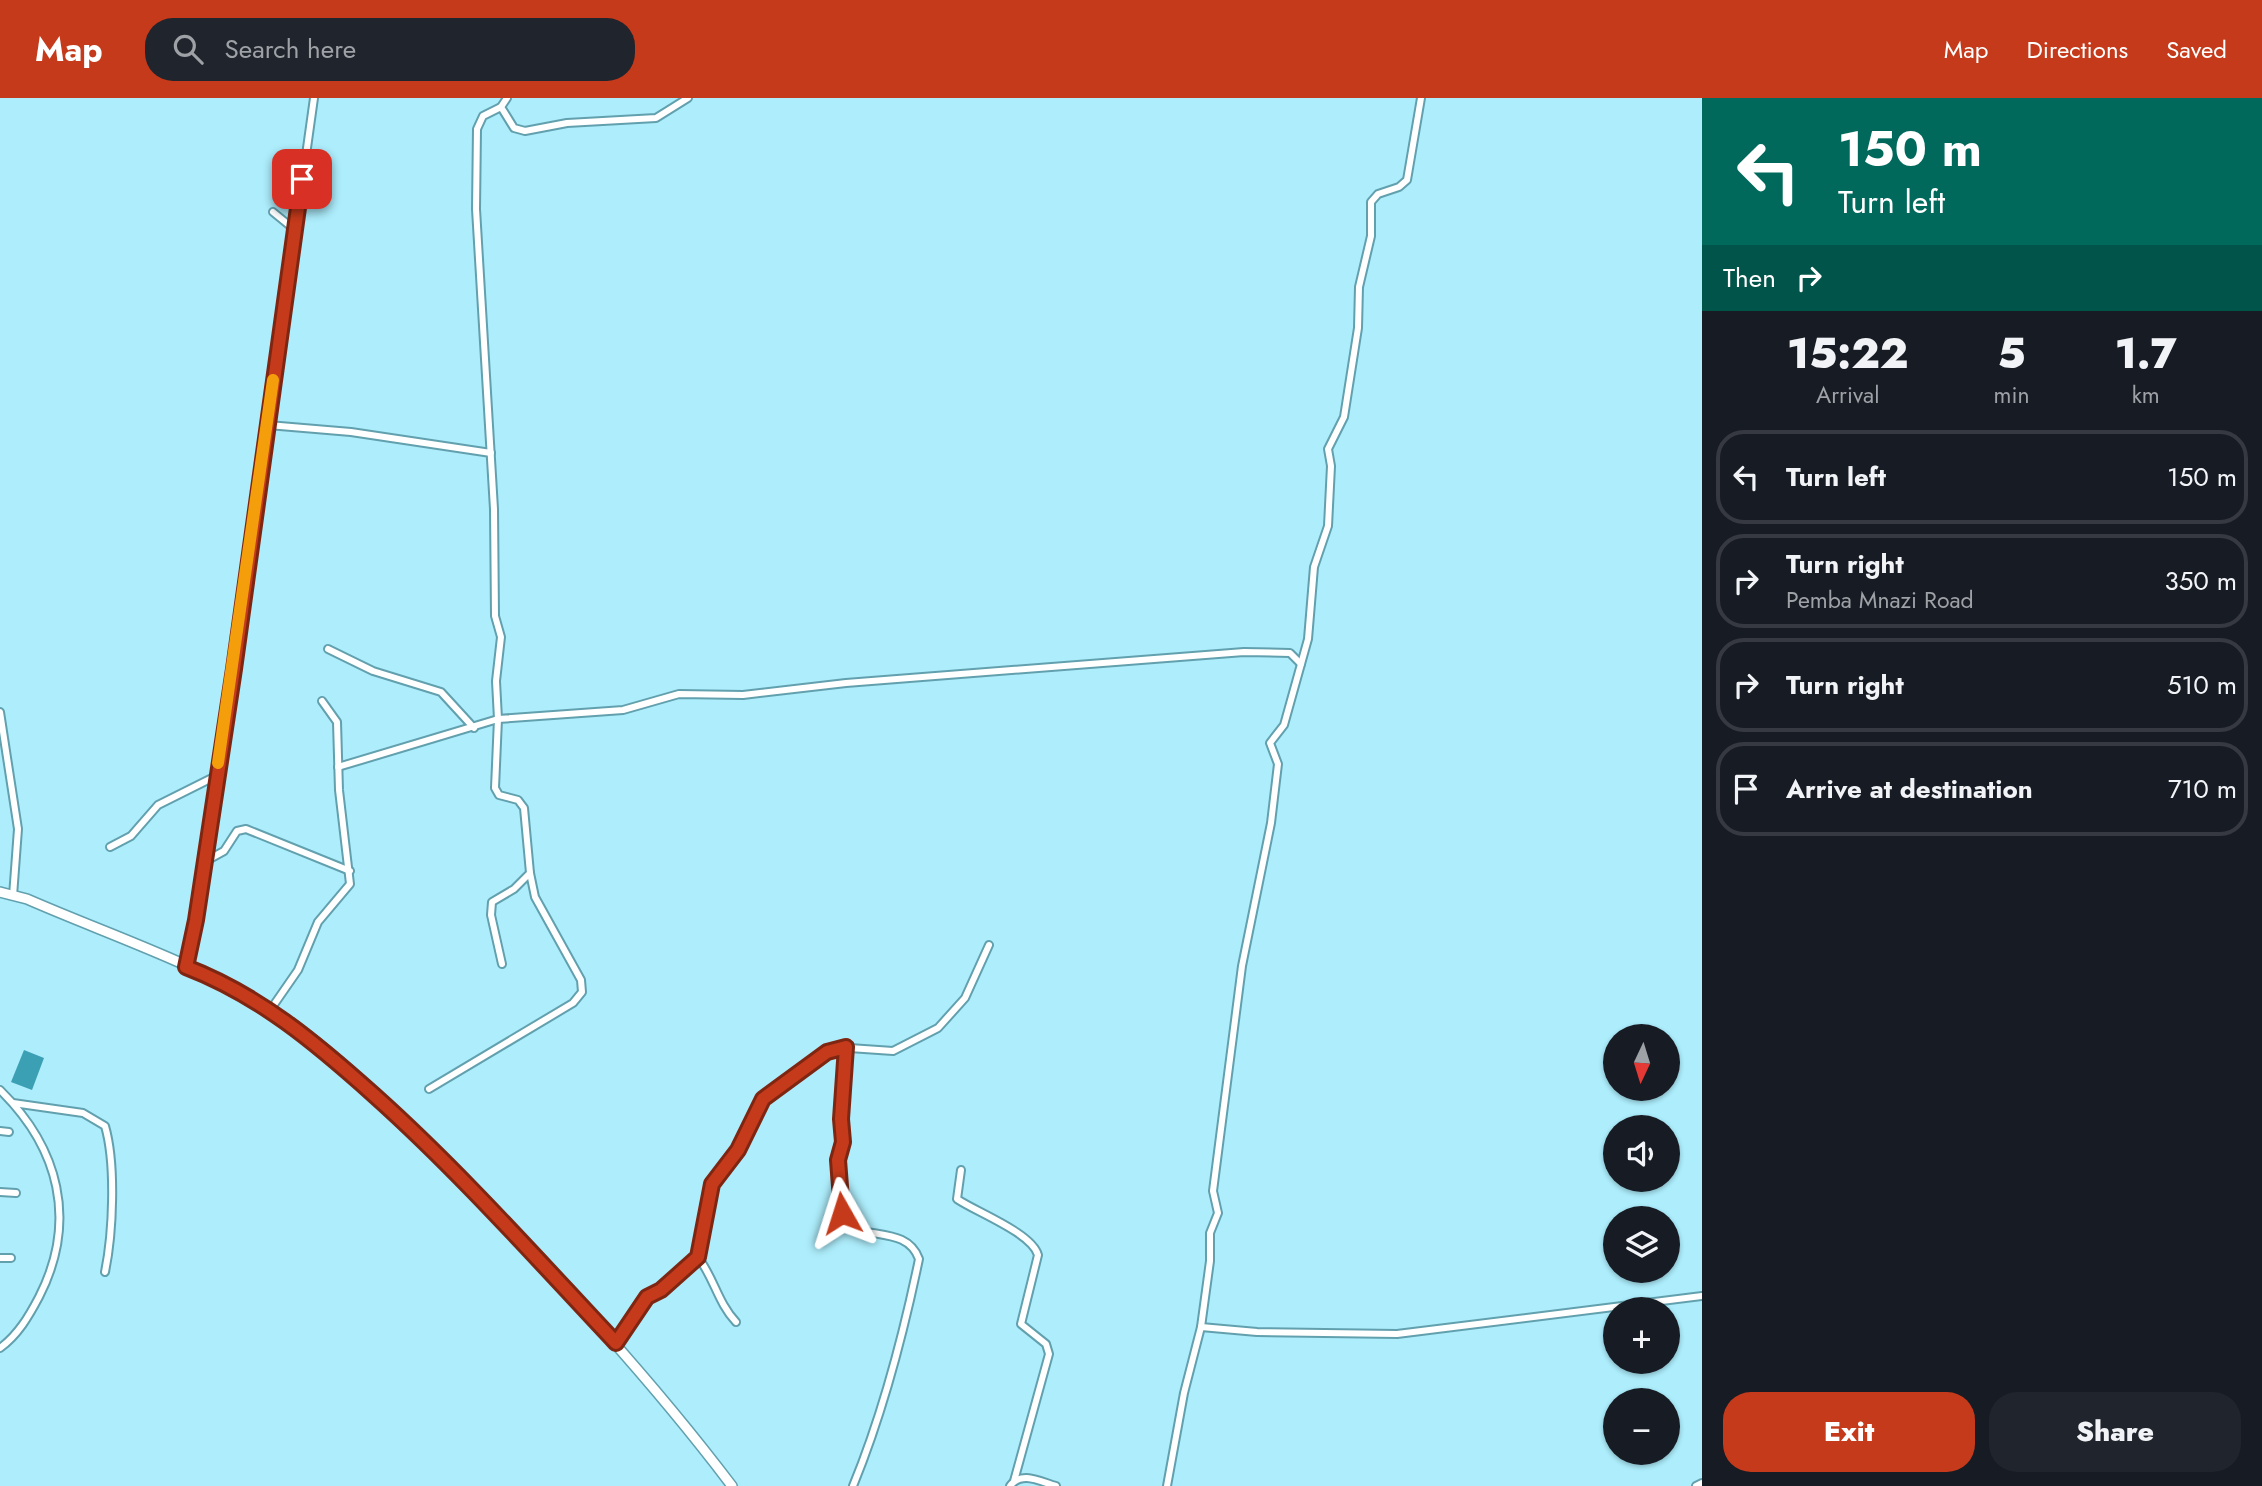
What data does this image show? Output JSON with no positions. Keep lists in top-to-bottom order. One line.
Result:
{"north":"bottom","page":{"header":"Map","search":"Search here","nav":["Map","Directions","Saved"],"turn":["150 m","Turn left"],"then":"Then","eta":["15:22","Arrival","5","min","1.7","km"],"list":[{"name":"Turn left","value":"150 m"},{"name":"Turn right","note":"Pemba Mnazi Road","value":"350 m"},{"name":"Turn right","value":"510 m"},{"name":"Arrive at destination","value":"710 m"}],"map_buttons":["+","−"],"buttons":["Exit","Share"]}}
